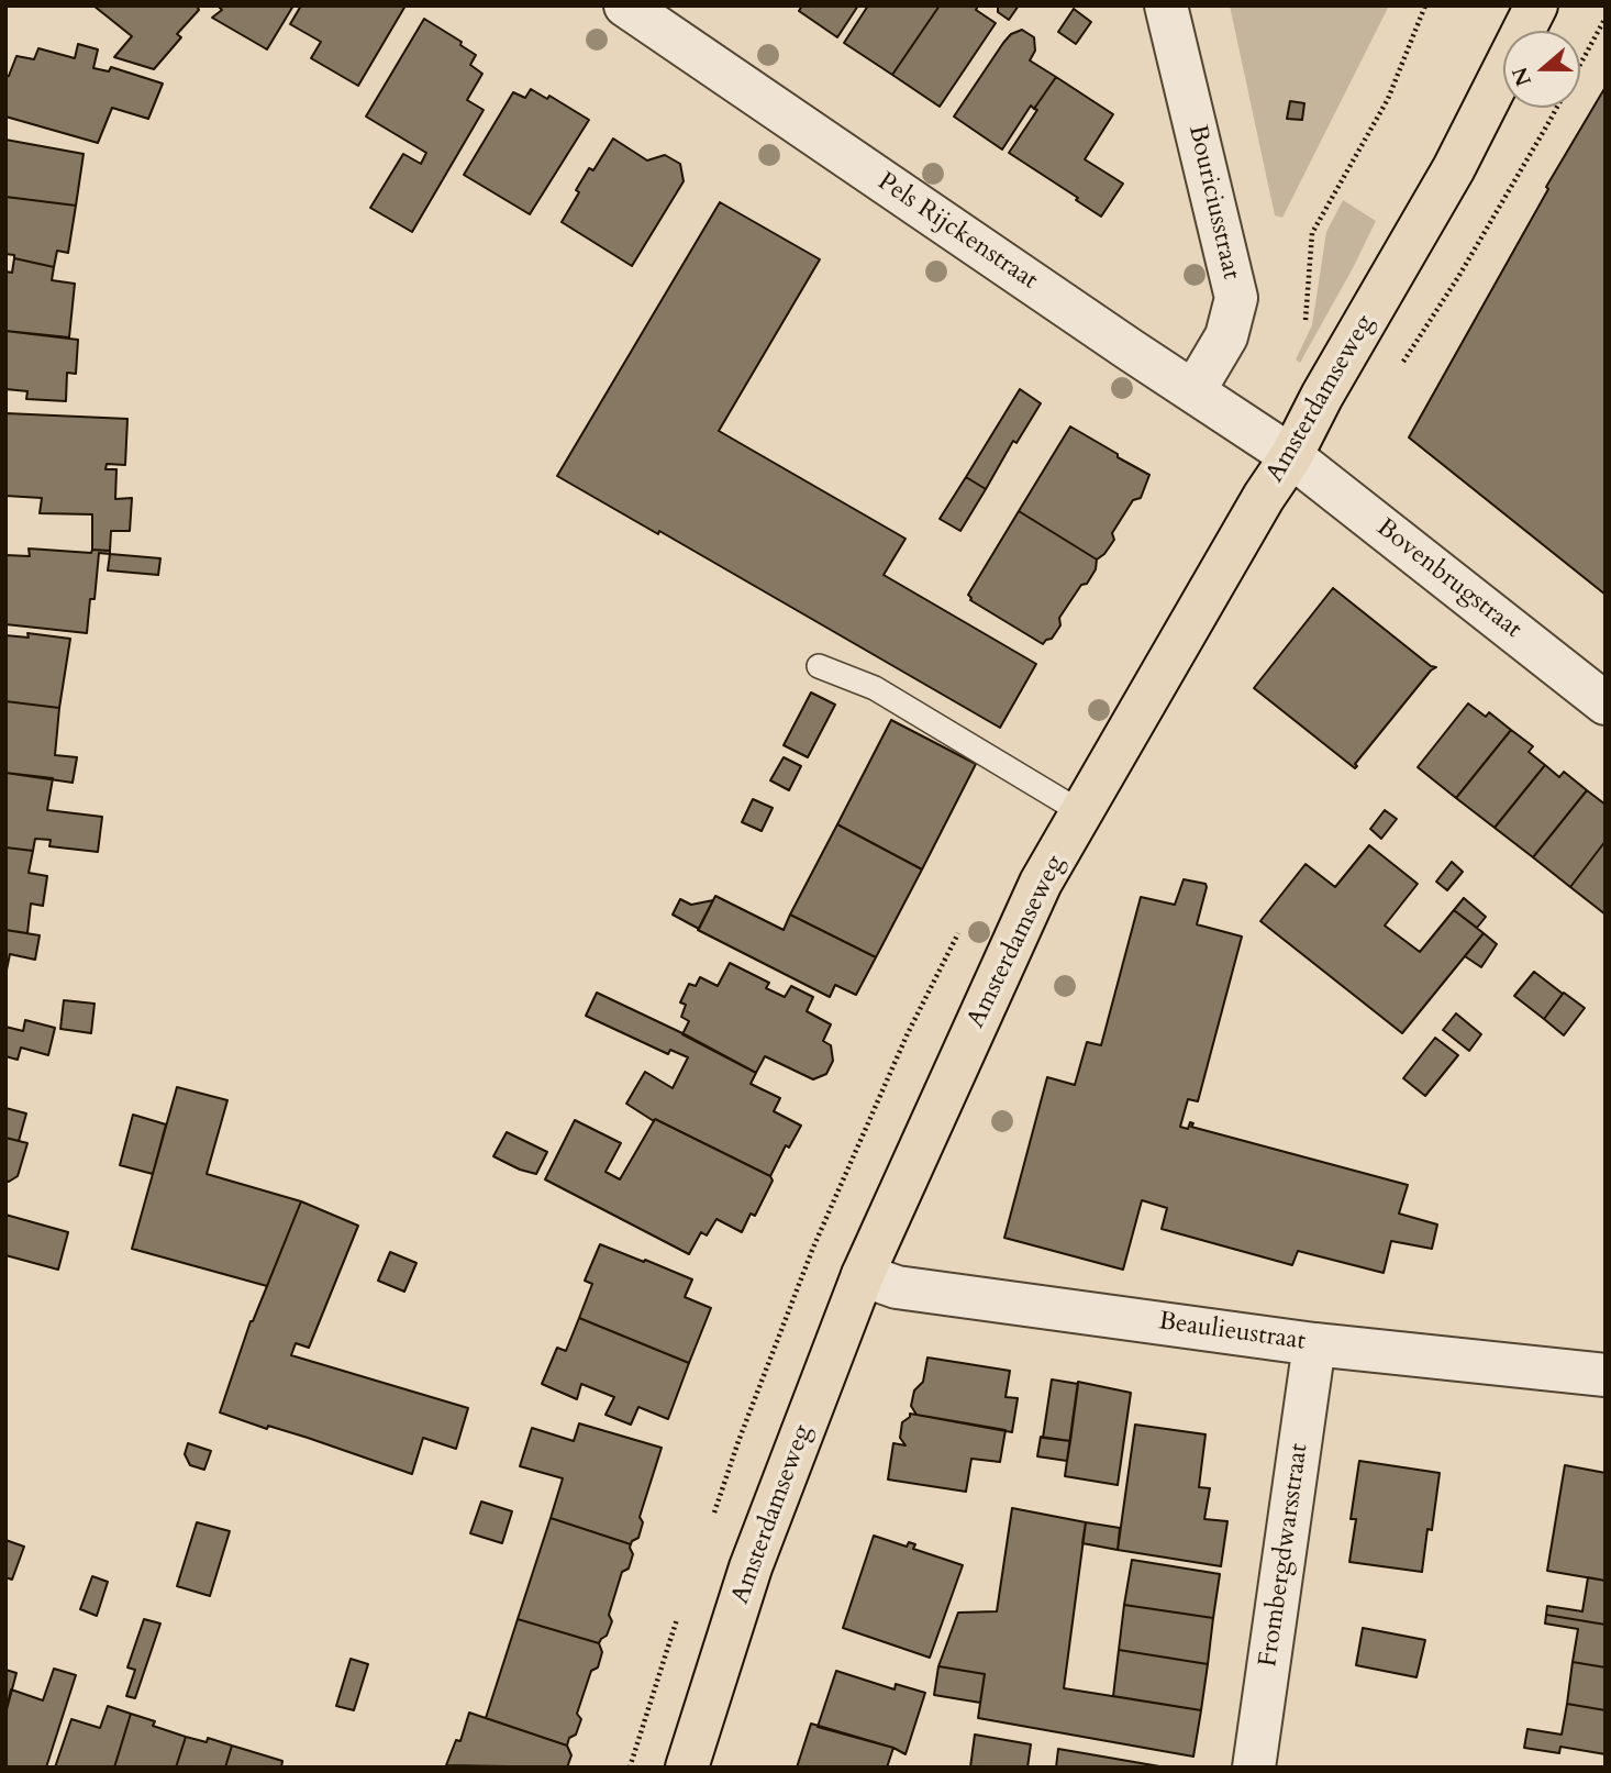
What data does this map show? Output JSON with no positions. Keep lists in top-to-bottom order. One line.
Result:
{"streets":{"main road":["Amsterdamseweg"],"street":["Bouriciusstraat","Pels Rijckenstraat","Bovenbrugstraat","Beaulieustraat","Frombergdwarsstraat"]},"crossings":[["Bouriciusstraat","Pels Rijckenstraat"],["Pels Rijckenstraat","Amsterdamseweg"],["Pels Rijckenstraat","Bovenbrugstraat"],["Amsterdamseweg","Bovenbrugstraat"],["Amsterdamseweg","Beaulieustraat"],["Beaulieustraat","Frombergdwarsstraat"]],"north":"left"}
